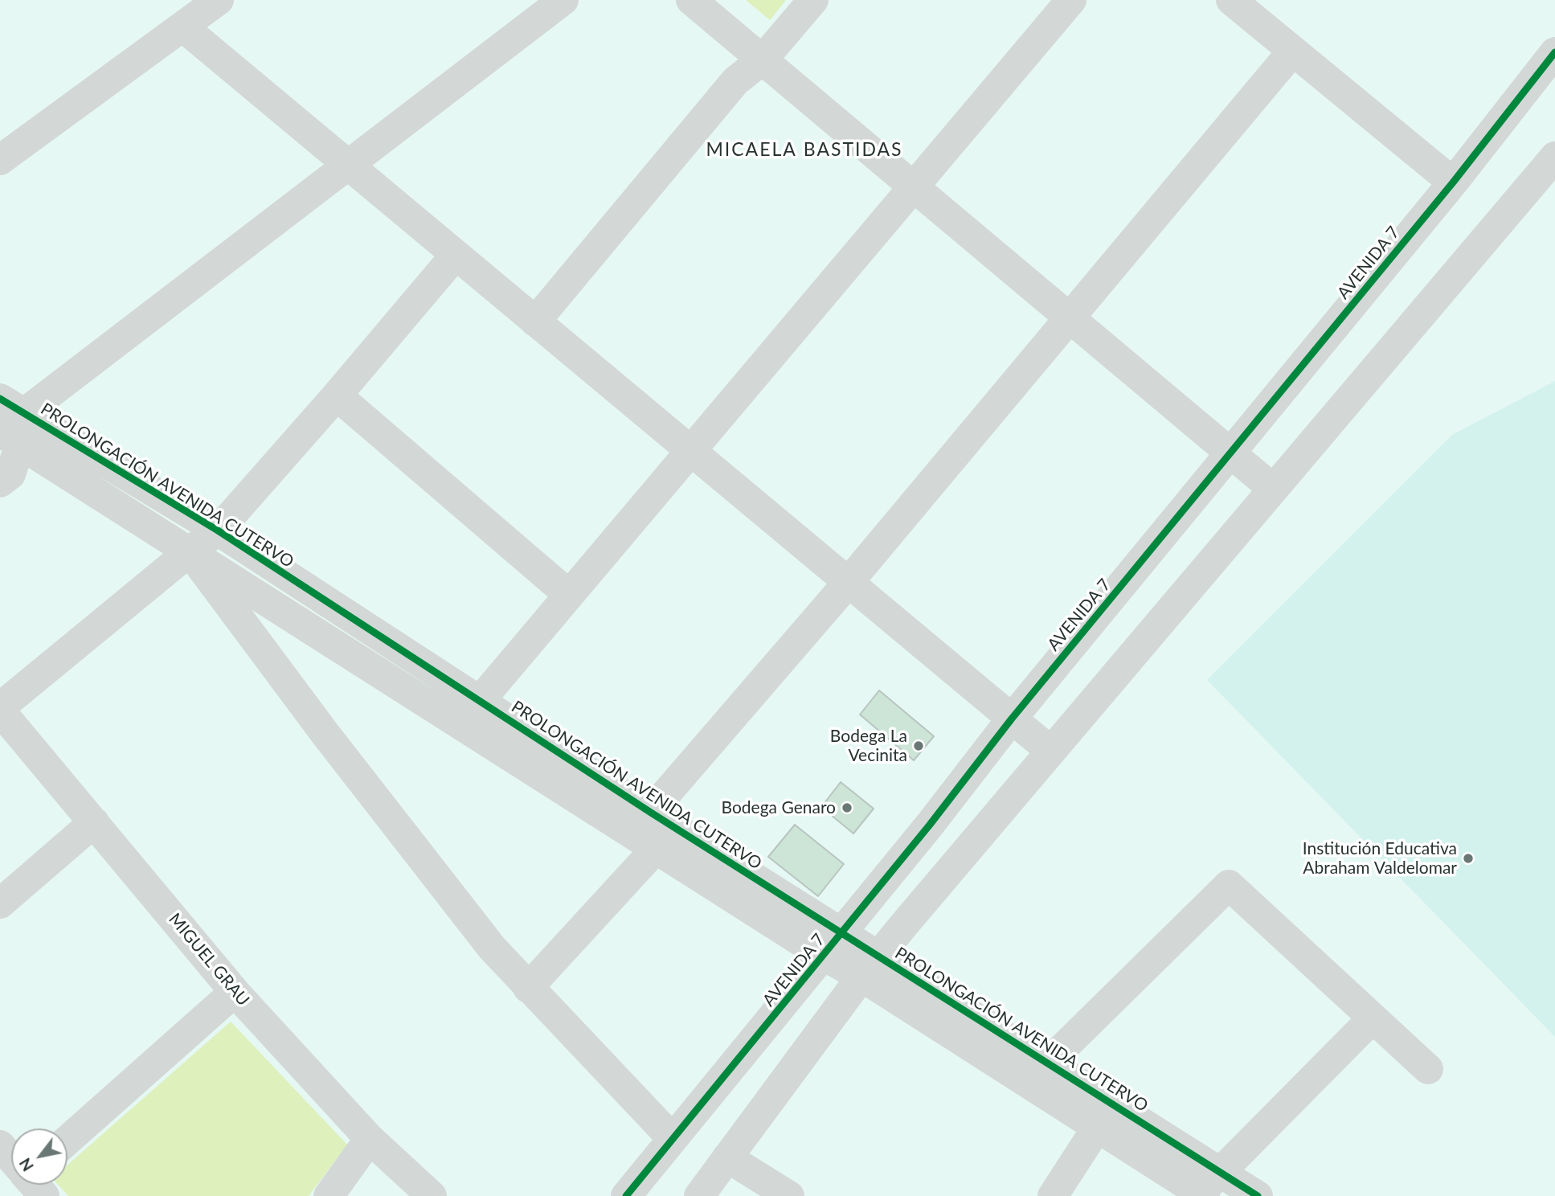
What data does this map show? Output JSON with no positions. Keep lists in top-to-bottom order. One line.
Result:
{"streets":{"street":["AVENIDA 7","PROLONGACIÓN AVENIDA CUTERVO","MIGUEL GRAU"]},"crossings":[["AVENIDA 7","PROLONGACIÓN AVENIDA CUTERVO"]],"districts":["MICAELA BASTIDAS"],"places":["Bodega La Vecinita","Bodega Genaro","Institución Educativa Abraham Valdelomar"],"north":"bottom left"}
